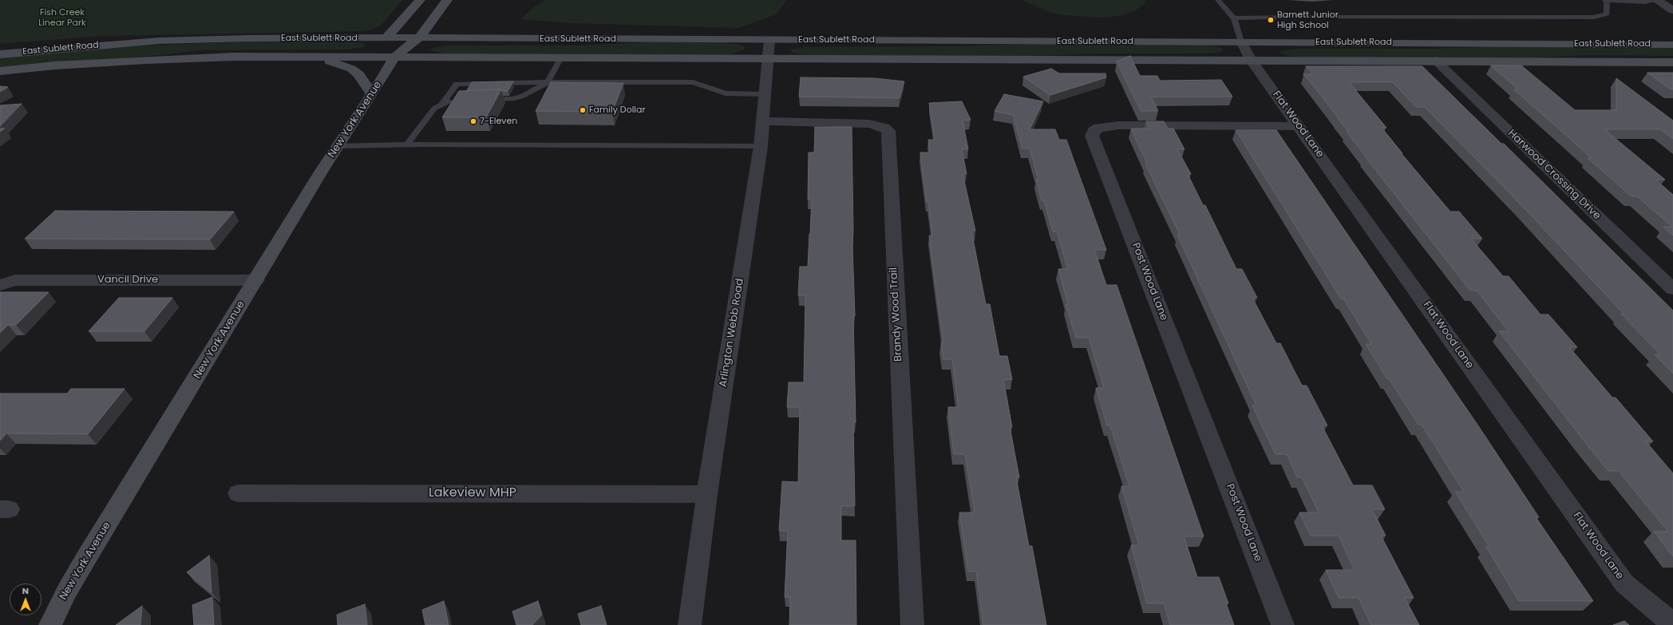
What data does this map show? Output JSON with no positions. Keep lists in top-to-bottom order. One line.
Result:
{"streets":{"main road":["East Sublett Road","New York Avenue"],"street":["Flat Wood Lane","Harwood Crossing Drive","Vancil Drive","Post Wood Lane","Brandy Wood Trail","Arlington Webb Road","Lakeview MHP"]},"crossings":[["East Sublett Road","New York Avenue"],["East Sublett Road","Flat Wood Lane"],["East Sublett Road","Harwood Crossing Drive"],["East Sublett Road","Arlington Webb Road"],["New York Avenue","Vancil Drive"],["Flat Wood Lane","Post Wood Lane"],["Brandy Wood Trail","Arlington Webb Road"],["Arlington Webb Road","Lakeview MHP"]],"parks":["Fish Creek Linear Park"],"places":["Barnett Junior High School","Family Dollar","7-Eleven"],"north":"top"}
